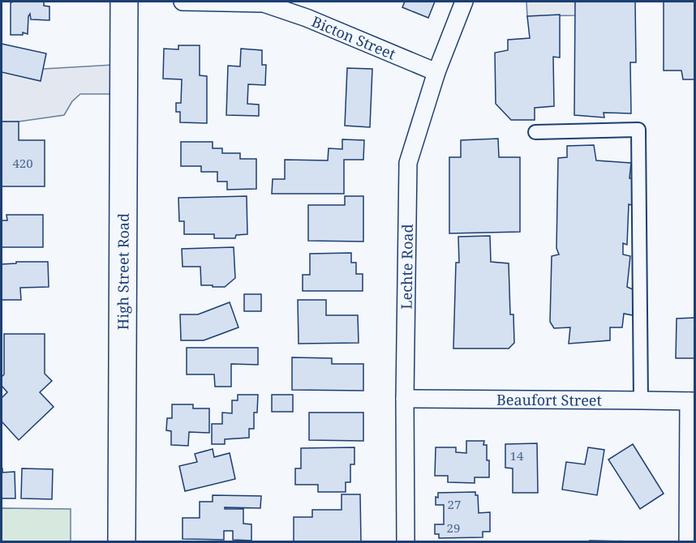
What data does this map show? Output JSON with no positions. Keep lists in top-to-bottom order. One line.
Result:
{"streets":{"main road":["High Street Road"],"street":["Bicton Street","Lechte Road","Beaufort Street"]},"crossings":[["Bicton Street","Lechte Road"],["Lechte Road","Beaufort Street"]],"house_numbers":["420","14","27","29"]}
